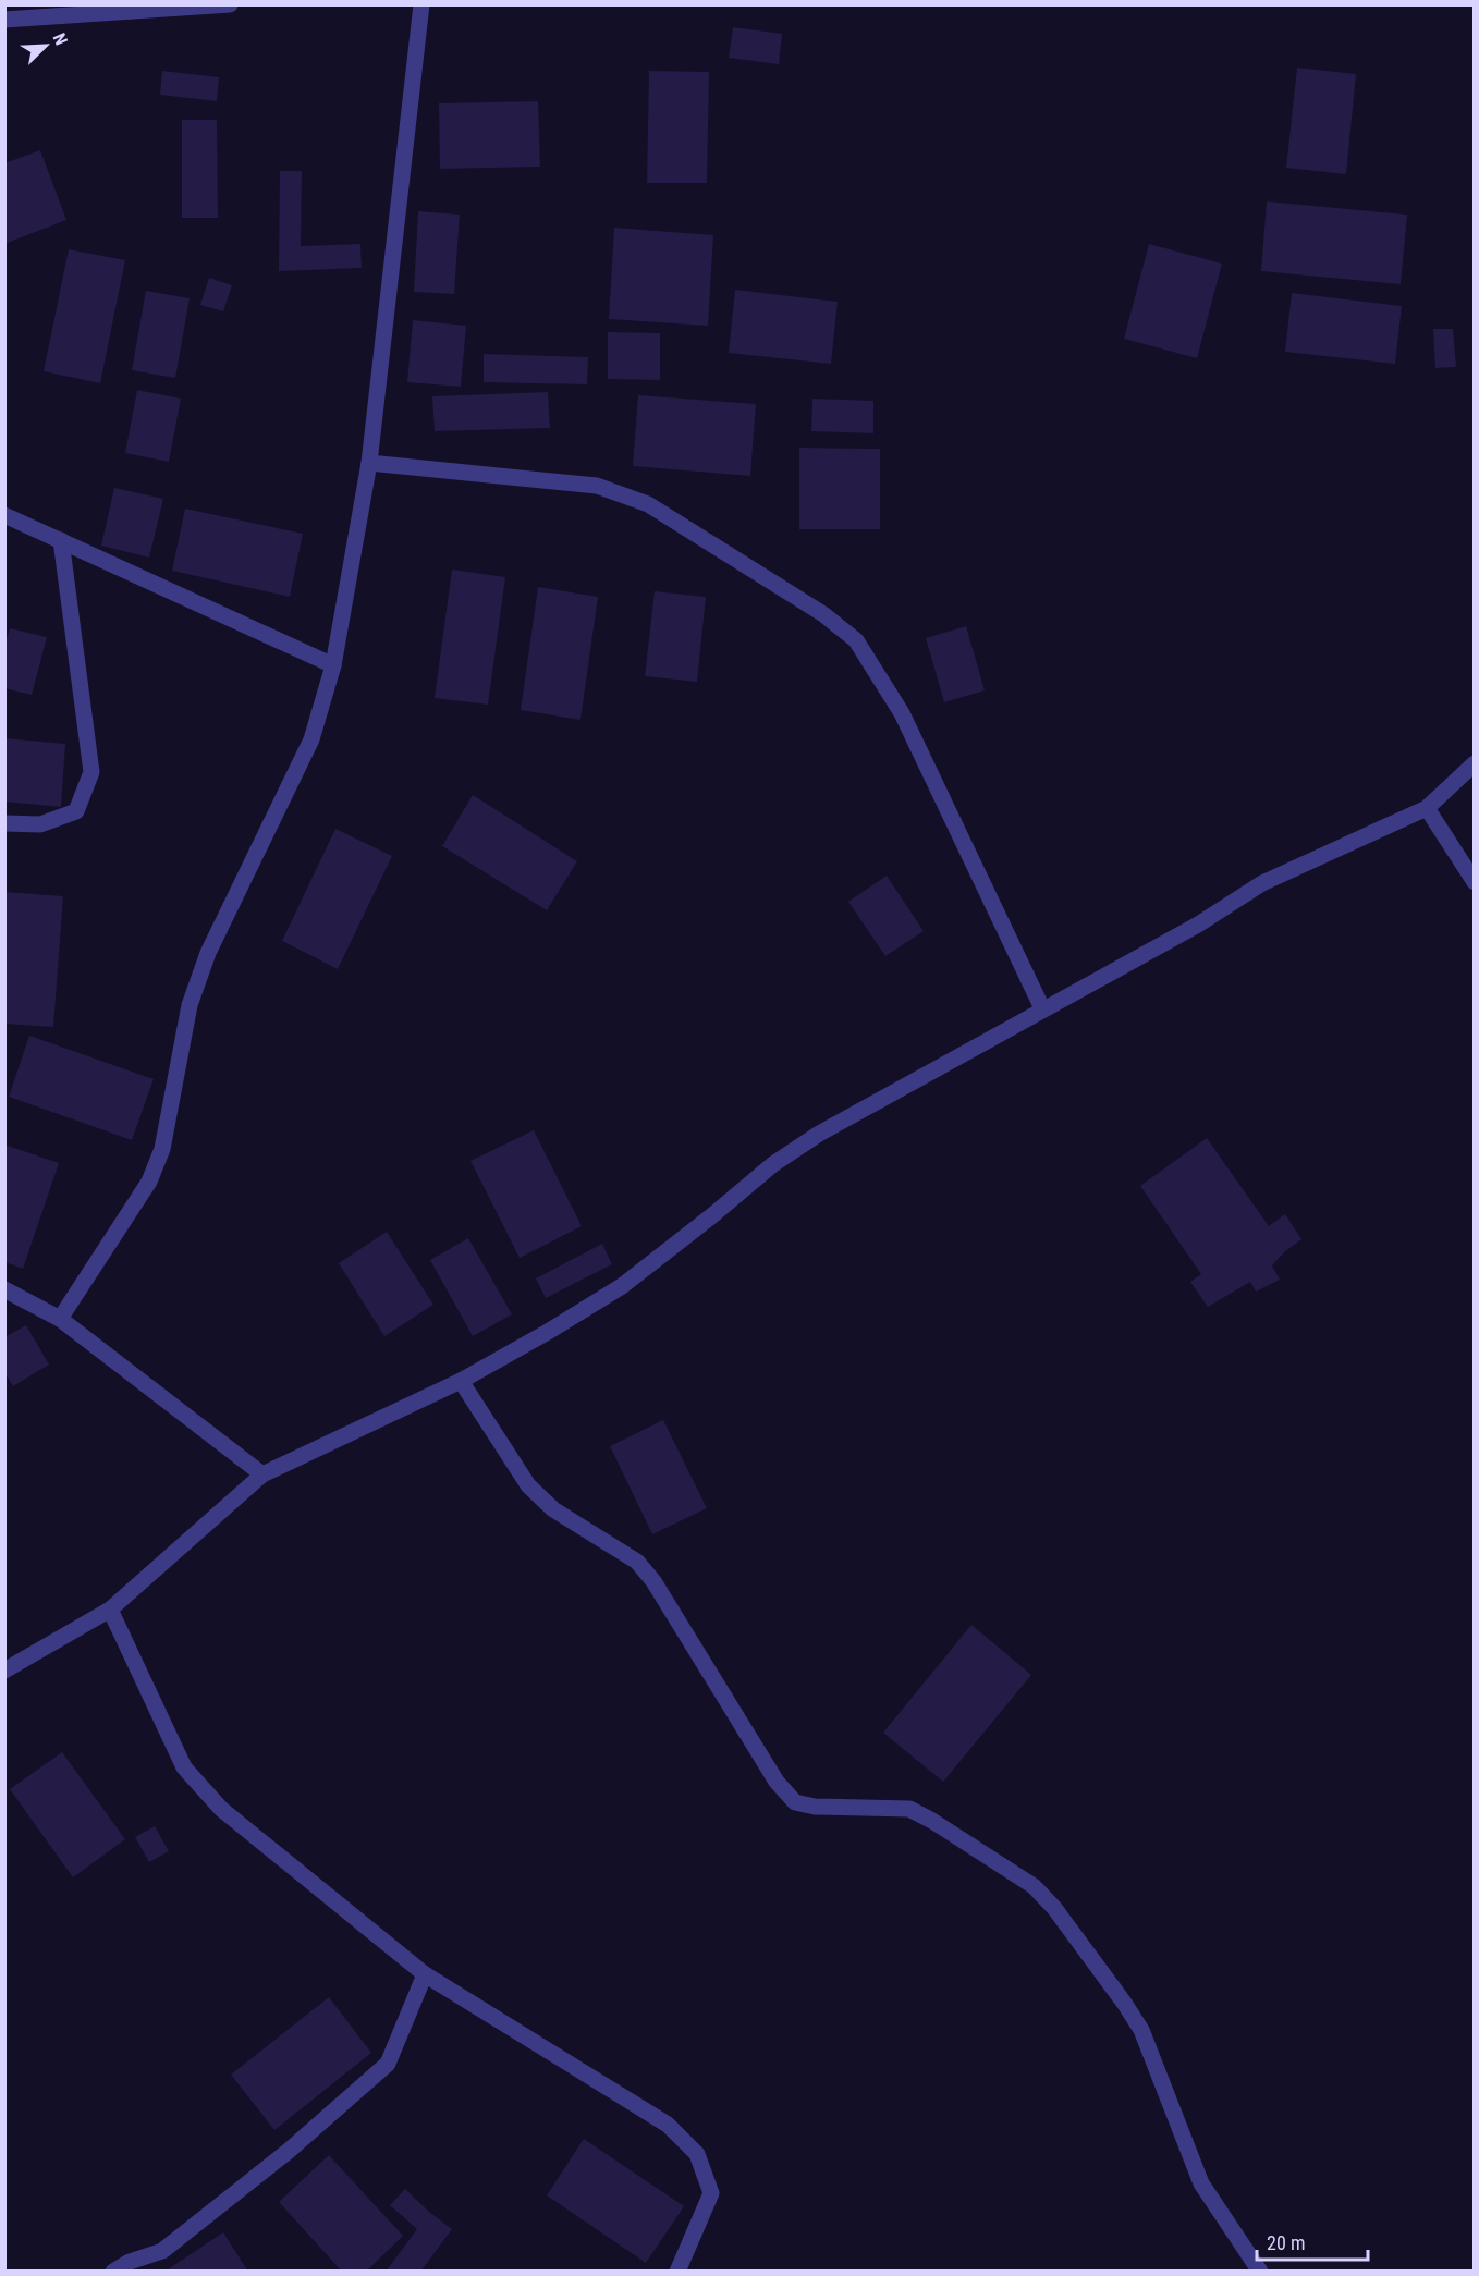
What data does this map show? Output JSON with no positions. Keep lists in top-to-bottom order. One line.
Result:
{"scale_bar":"20 m","north":"top right"}
